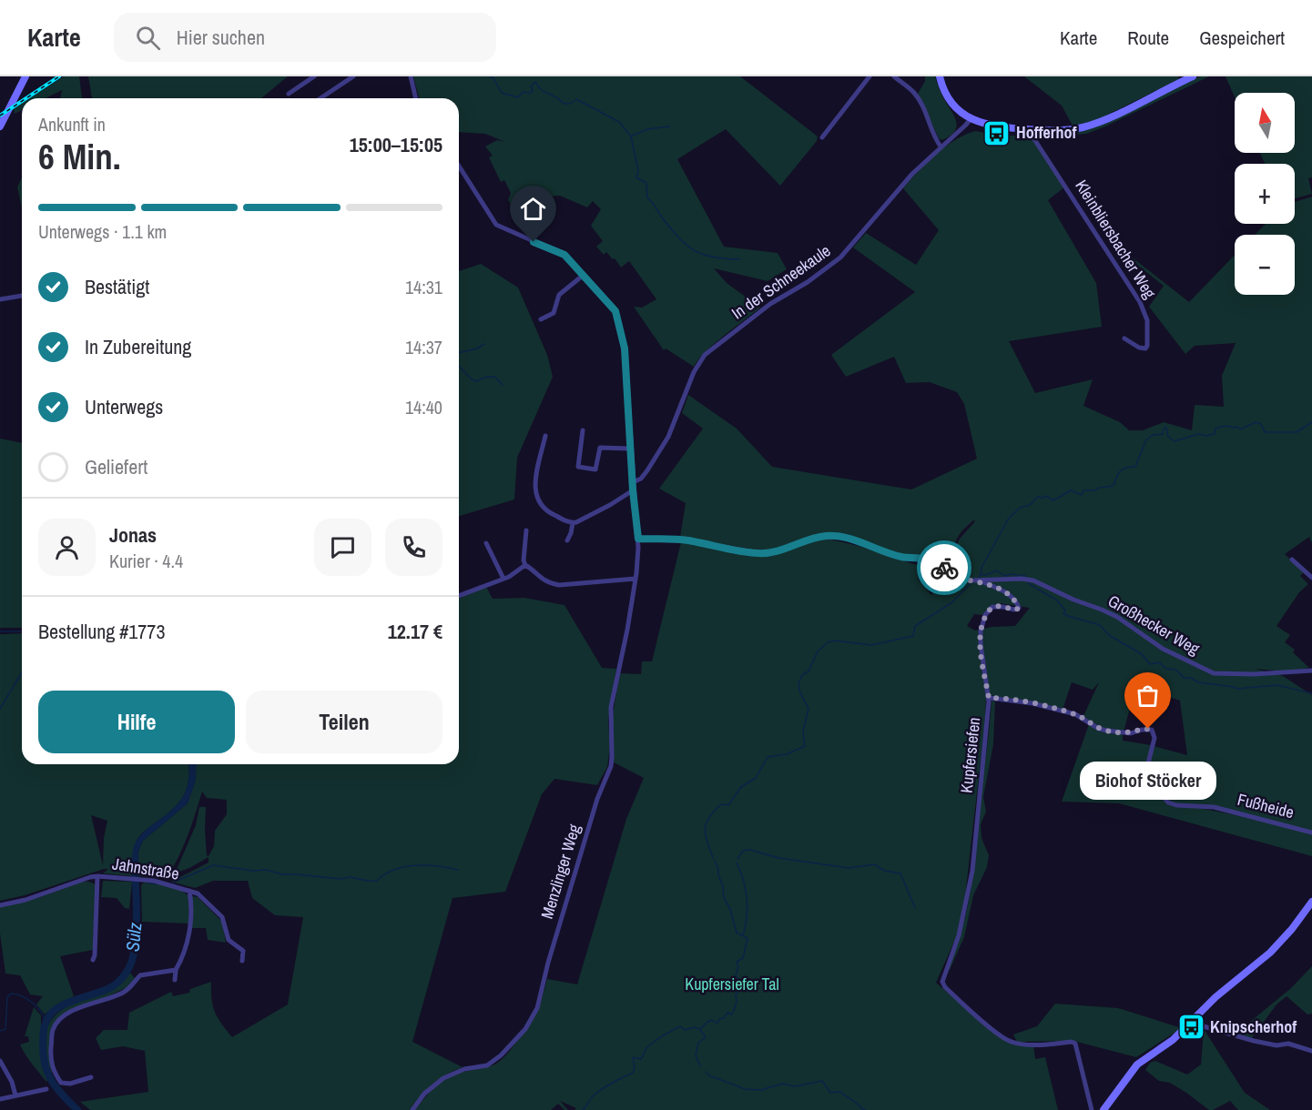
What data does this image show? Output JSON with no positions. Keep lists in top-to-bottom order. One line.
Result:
{"streets":{"street":["Kleinbliersbacher Weg","In der Schneekaule","Großhecker Weg","Kupfersiefen","Fußheide","Jahnstraße","Menzlinger Weg"]},"crossings":[["In der Schneekaule","Menzlinger Weg"],["Großhecker Weg","Kupfersiefen"],["Großhecker Weg","Menzlinger Weg"],["Kupfersiefen","Fußheide"]],"water":["Sülz"],"parks":["Kupfersiefer Tal"],"places":{"bus stop":["Hofferhof","Knipscherhof"],"other":["Biohof Stöcker"]},"north":"top","page":{"header":"Karte","search":"Hier suchen","nav":["Karte","Route","Gespeichert"],"map_buttons":["+","−"],"heading":["6 Min.","Ankunft in","15:00–15:05"],"panel":["Jonas","Kurier · 4.4","Bestellung #1773","12.17 €"],"bar":"Unterwegs · 1.1 km","list":[["Bestätigt","14:31"],["In Zubereitung","14:37"],["Unterwegs","14:40"],"Geliefert"],"buttons":["Hilfe","Teilen"],"bubble":"Biohof Stöcker"}}
